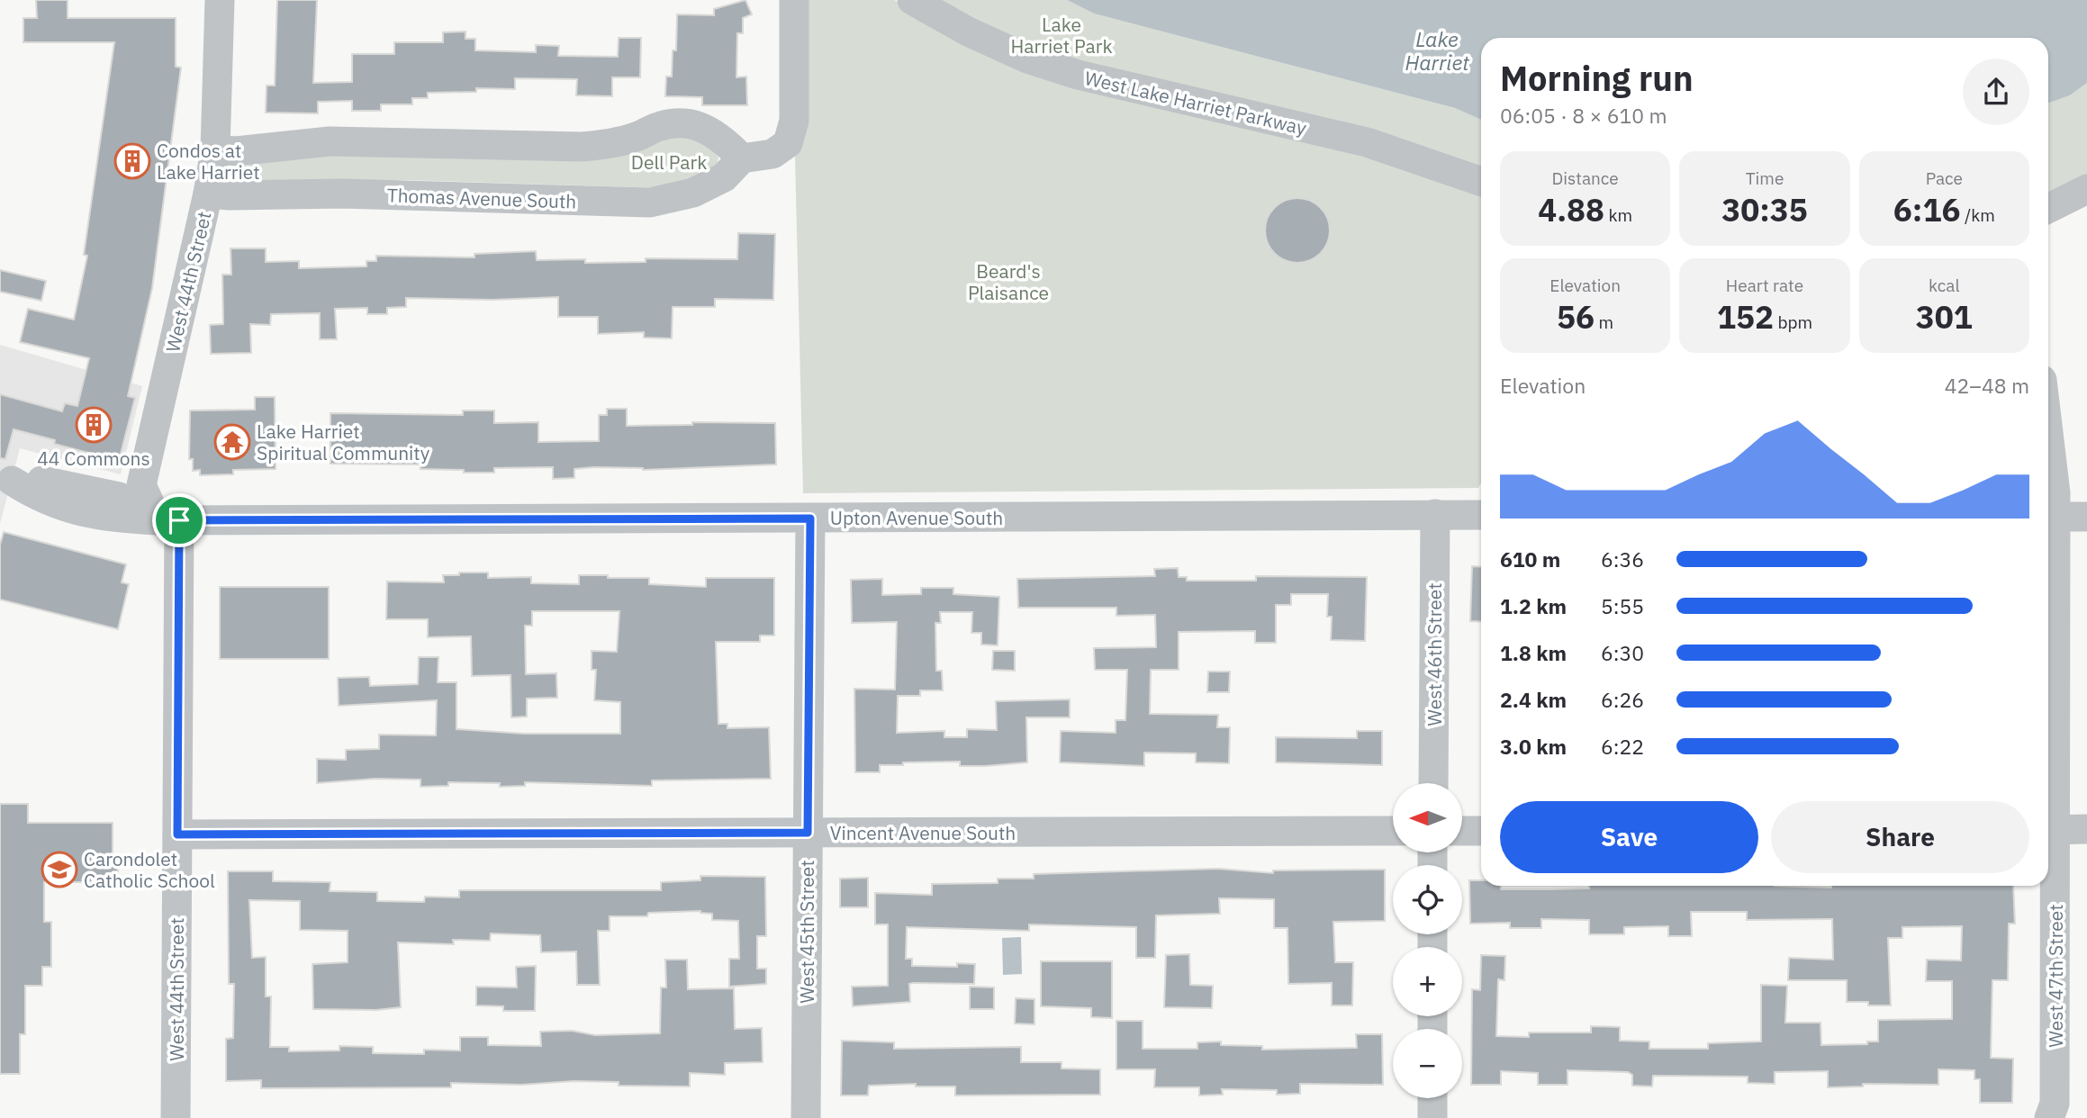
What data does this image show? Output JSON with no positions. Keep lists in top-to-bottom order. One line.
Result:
{"streets":{"street":["West Lake Harriet Parkway","Thomas Avenue South","West 44th Street","Upton Avenue South","West 46th Street","Vincent Avenue South","West 45th Street","West 47th Street"]},"crossings":[["Thomas Avenue South","West 44th Street"],["West 44th Street","Upton Avenue South"],["West 44th Street","Vincent Avenue South"],["Upton Avenue South","West 46th Street"],["Upton Avenue South","West 45th Street"],["Vincent Avenue South","West 45th Street"]],"water":["Lake Harriet"],"parks":["Lake Harriet Park","Dell Park","Beard's Plaisance"],"places":{"building":["Condos at Lake Harriet","44 Commons"],"temple":["Lake Harriet Spiritual Community"],"school or university":["Carondolet Catholic School"]},"north":"left","page":{"heading":["Morning run","06:05 · 8 × 610 m"],"stats":[["Distance","4.88 km"],["Time","30:35"],["Pace","6:16 /km"],["Elevation","56 m"],["Heart rate","152 bpm"],["kcal","301"]],"chart":["Elevation","42–48 m"],"list":[{"name":"610 m","note":"6:36"},{"name":"1.2 km","note":"5:55"},{"name":"1.8 km","note":"6:30"},{"name":"2.4 km","note":"6:26"},{"name":"3.0 km","note":"6:22"}],"map_buttons":["+","−"],"buttons":["Save","Share"]}}
